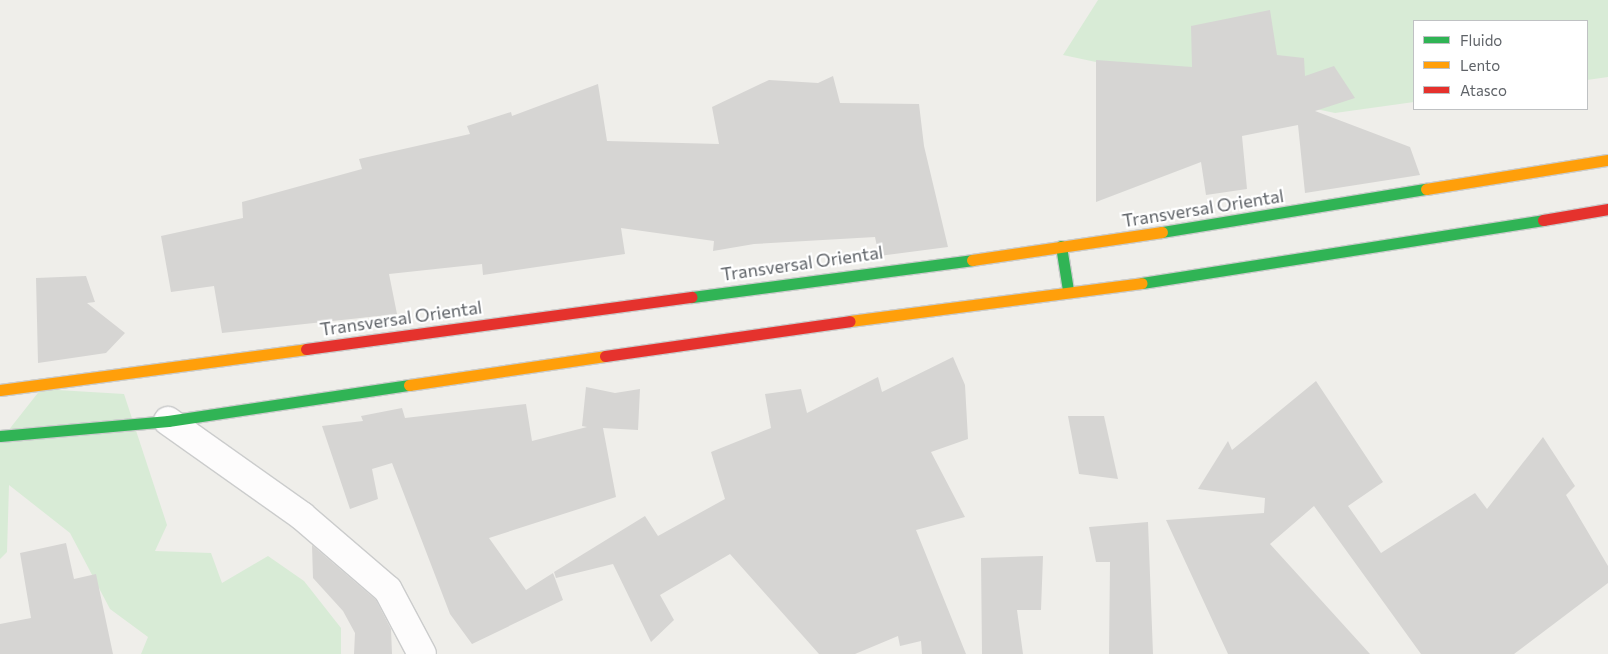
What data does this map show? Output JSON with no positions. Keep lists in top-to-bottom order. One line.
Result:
{"streets":{"main road":["Transversal Oriental"]},"legend":["Fluido","Lento","Atasco"]}
